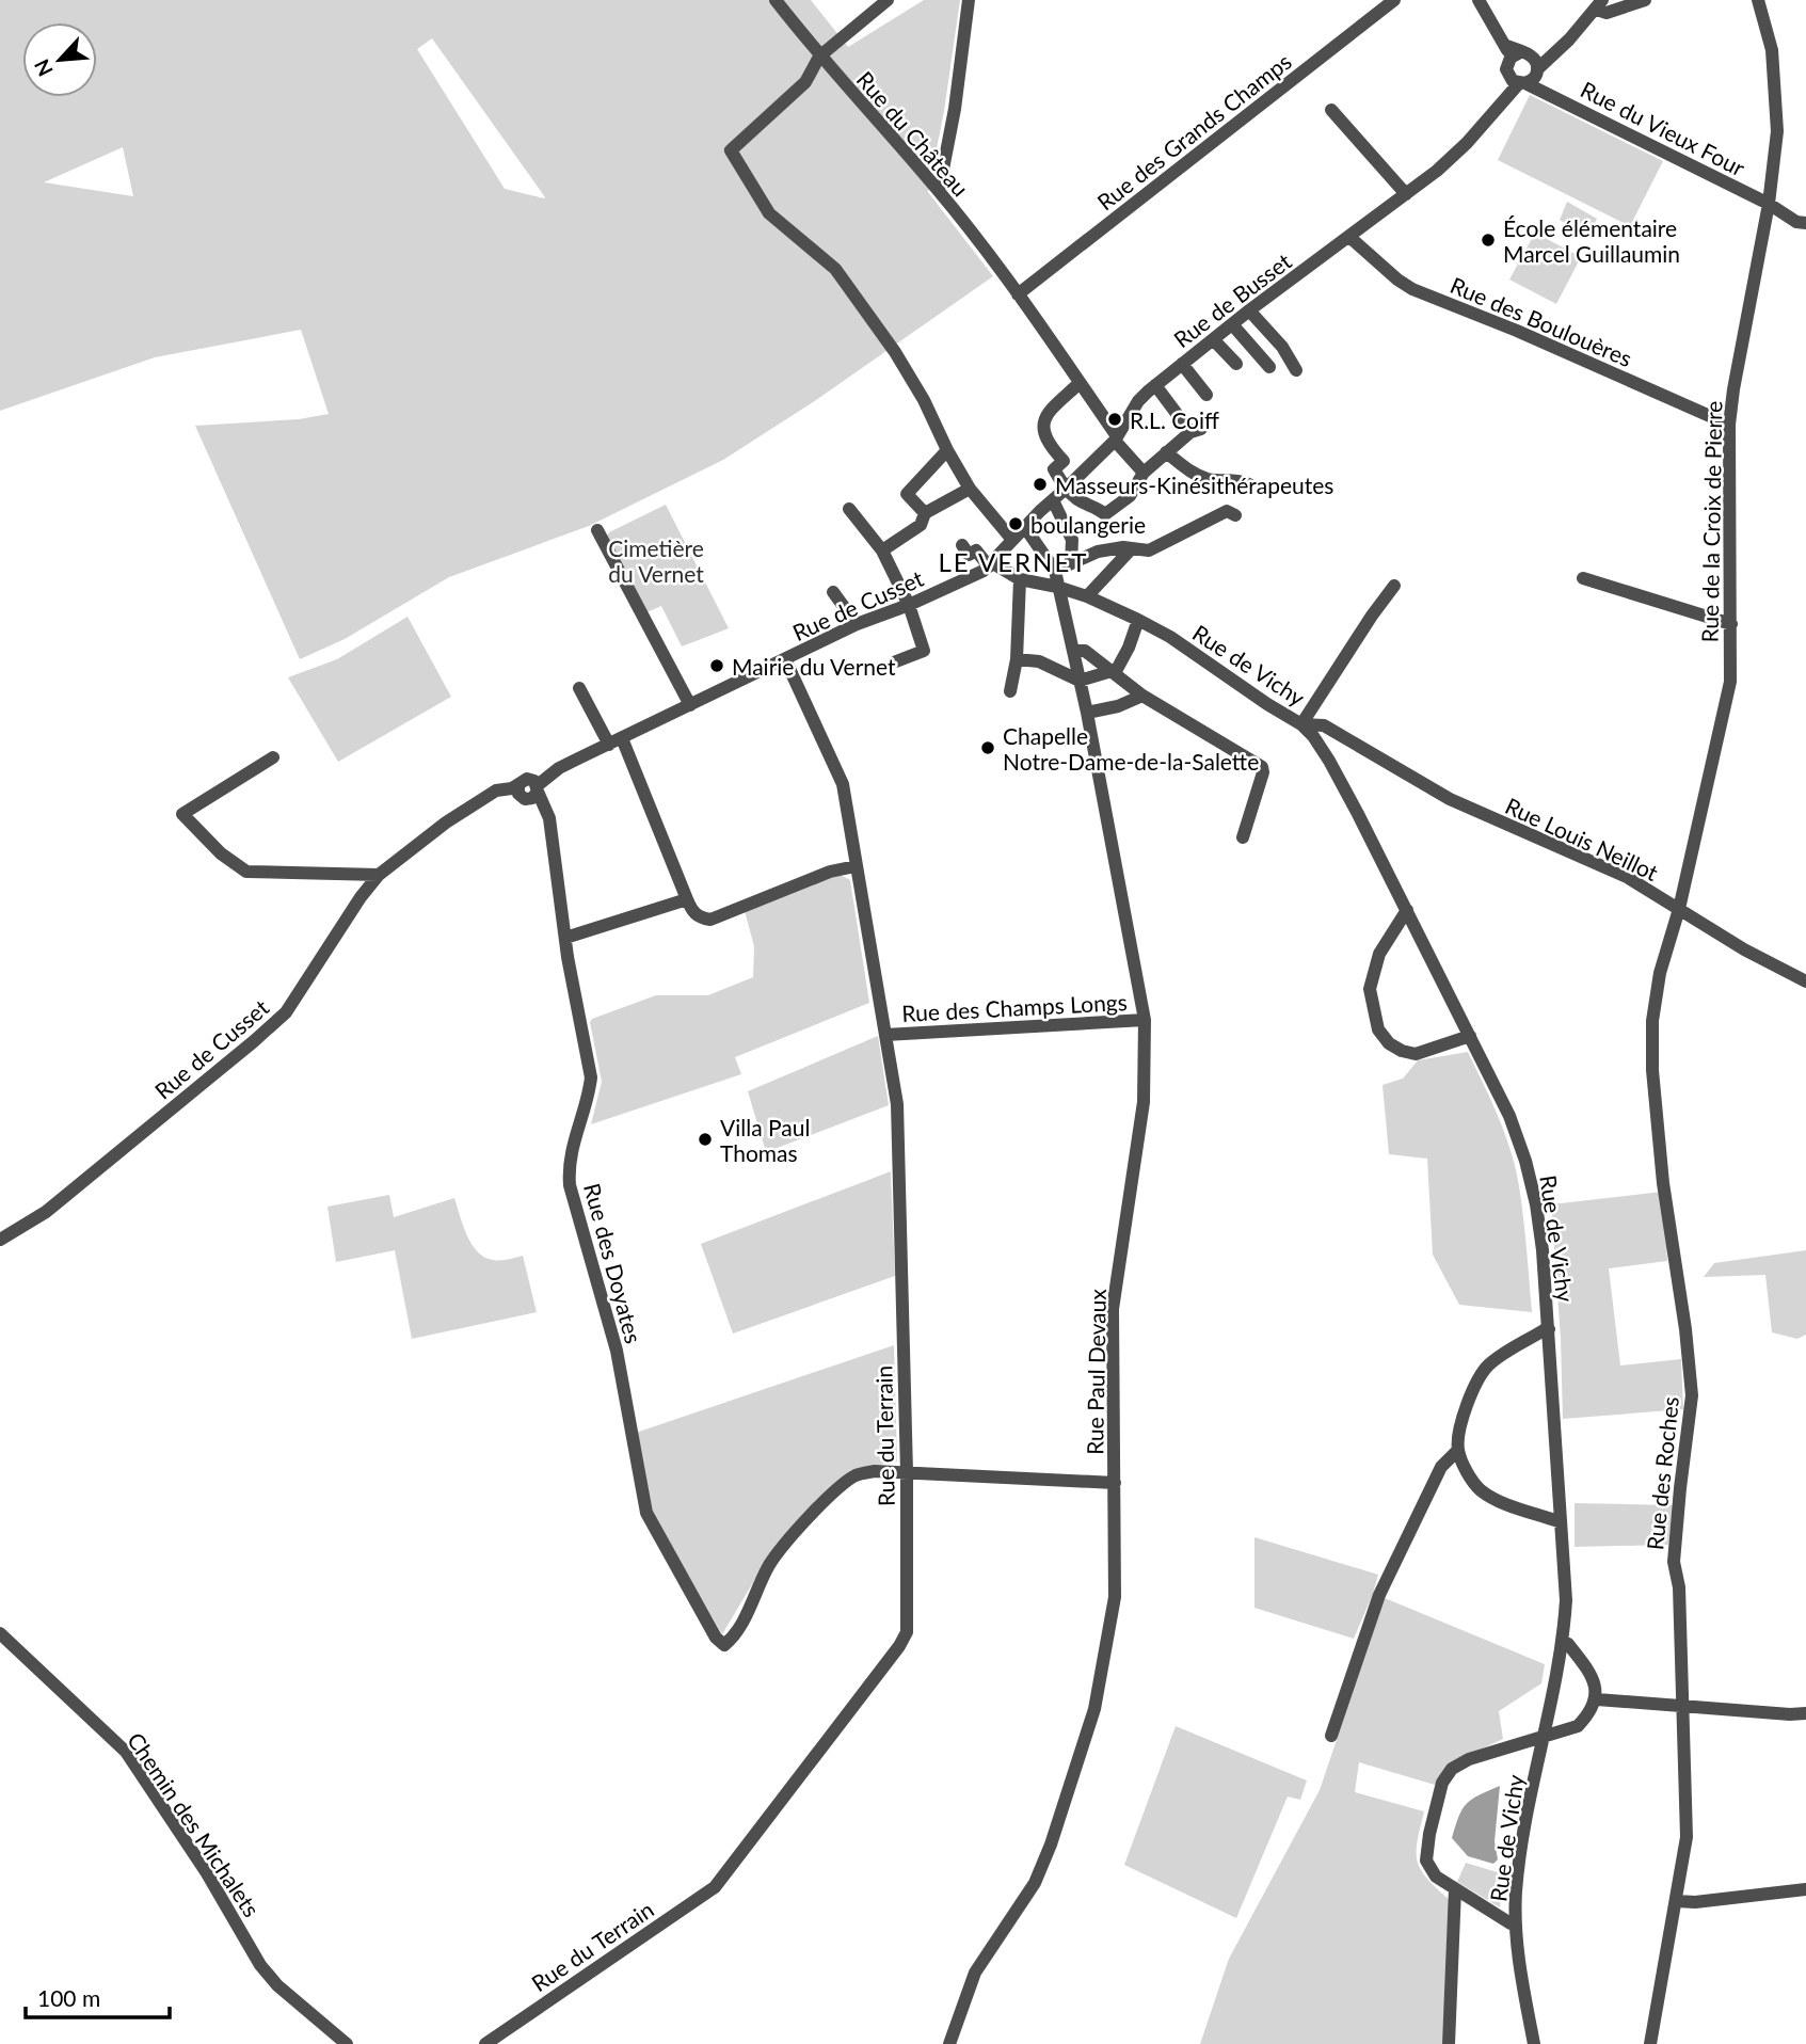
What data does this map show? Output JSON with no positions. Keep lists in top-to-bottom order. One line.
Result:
{"streets":{"street":["Rue du Vieux Four","Rue des Grands Champs","Rue du Château","Rue de Busset","Rue des Boulouères","Rue de la Croix de Pierre","Rue de Cusset","Rue de Vichy","Rue Louis Neillot","Rue des Champs Longs","Rue des Doyates","Rue Paul Devaux","Rue du Terrain","Rue des Roches","Chemin des Michalets"]},"crossings":[["Rue du Vieux Four","Rue de Busset"],["Rue du Vieux Four","Rue de la Croix de Pierre"],["Rue des Grands Champs","Rue du Château"],["Rue du Château","Rue de Busset"],["Rue de Busset","Rue des Boulouères"],["Rue de Busset","Rue de Cusset"],["Rue de Busset","Rue de Vichy"],["Rue des Boulouères","Rue de la Croix de Pierre"],["Rue de la Croix de Pierre","Rue Louis Neillot"],["Rue de la Croix de Pierre","Rue des Roches"],["Rue de Cusset","Rue de Vichy"],["Rue de Cusset","Rue des Doyates"],["Rue de Cusset","Rue du Terrain"],["Rue de Vichy","Rue Louis Neillot"],["Rue de Vichy","Rue Paul Devaux"],["Rue Louis Neillot","Rue des Roches"],["Rue des Champs Longs","Rue Paul Devaux"],["Rue des Champs Longs","Rue du Terrain"],["Rue des Doyates","Rue du Terrain"]],"districts":["LE VERNET"],"parks":["Cimetière du Vernet"],"places":["École élémentaire Marcel Guillaumin","R.L. Coiff","Masseurs-Kinésithérapeutes","boulangerie","Mairie du Vernet","Chapelle Notre-Dame-de-la-Salette","Villa Paul Thomas"],"scale_bar":"100 m","north":"bottom left"}
